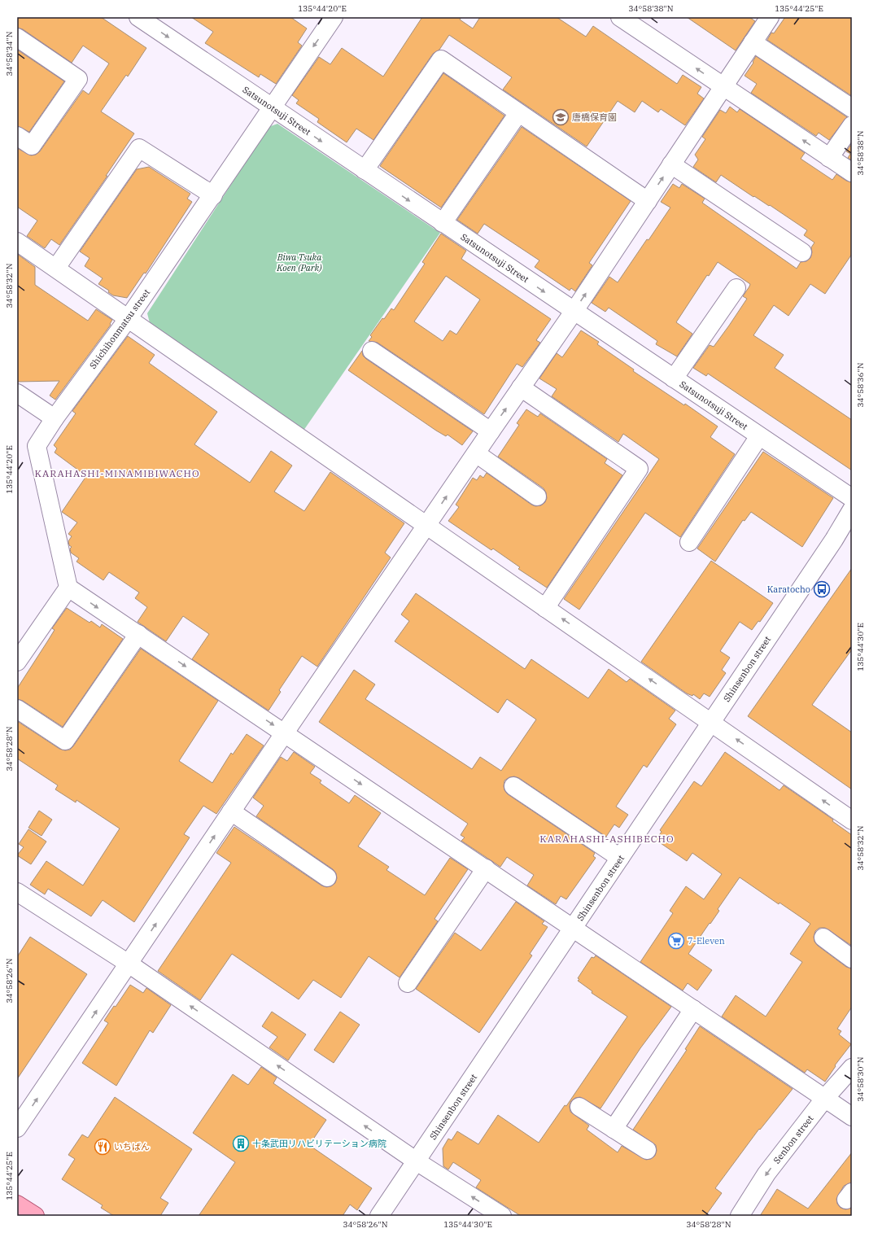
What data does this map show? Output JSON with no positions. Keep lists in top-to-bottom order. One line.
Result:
{"streets":{"street":["Satsunotsuji Street","Shichihonmatsu street","Shinsenbon street","Senbon street"]},"crossings":[["Satsunotsuji Street","Shichihonmatsu street"]],"districts":["KARAHASHI-MINAMIBIWACHO","KARAHASHI-ASHIBECHO"],"parks":["Biwa Tsuka Koen (Park)"],"places":{"school or university":["唐橋保育園"],"bus stop":["Karatocho"],"supermarket":["7-Eleven"],"building":["十条武田リハビリテーション病院"],"restaurant":["いちばん"]},"coordinates":["135°44'20\"E","34°58'38\"N","135°44'25\"E","34°58'34\"N","34°58'32\"N","34°58'36\"N","135°44'30\"E","34°58'28\"N","34°58'26\"N","34°58'30\"N"]}
